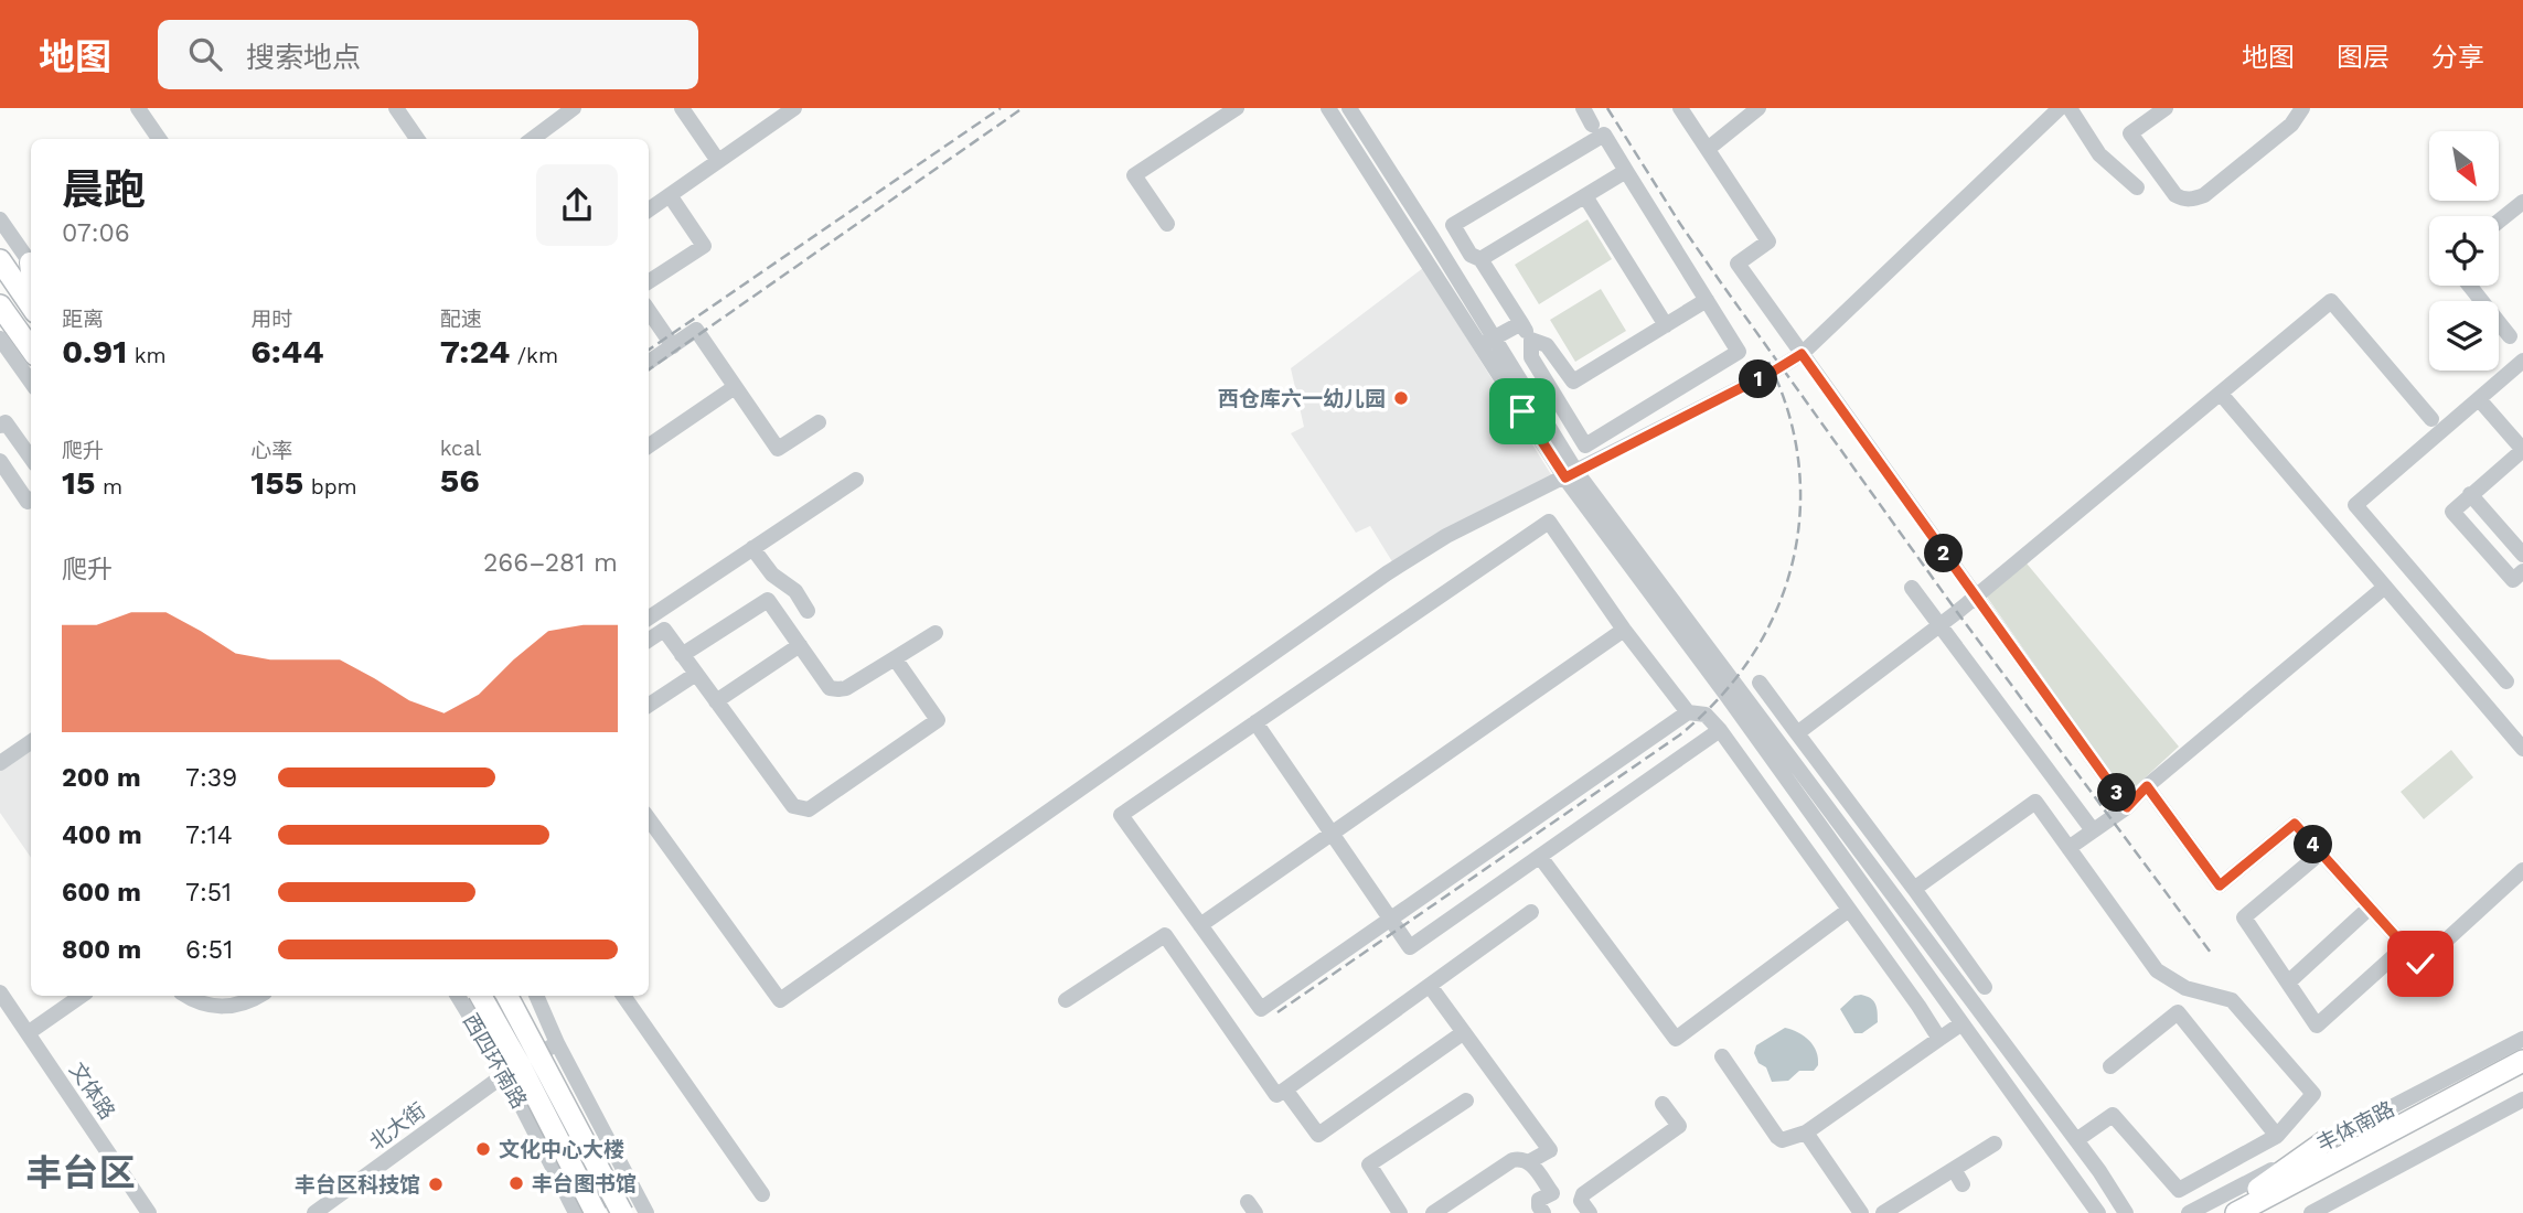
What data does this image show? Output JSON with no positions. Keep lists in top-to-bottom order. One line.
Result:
{"streets":{"highway":["西四环南路","丰体南路"],"street":["文体路","北大街"]},"crossings":[["西四环南路","北大街"]],"districts":["丰台区"],"places":["西仓库六一幼儿园","文化中心大楼","丰台图书馆","丰台区科技馆"],"north":"bottom right","page":{"header":"地图","search":"搜索地点","nav":["地图","图层","分享"],"heading":["晨跑","07:06"],"stats":[["距离","0.91 km"],["用时","6:44"],["配速","7:24 /km"],["爬升","15 m"],["心率","155 bpm"],["kcal","56"]],"pins":["1","2","3","4"],"chart":["爬升","266–281 m"],"list":[{"name":"200 m","note":"7:39"},{"name":"400 m","note":"7:14"},{"name":"600 m","note":"7:51"},{"name":"800 m","note":"6:51"}]}}
